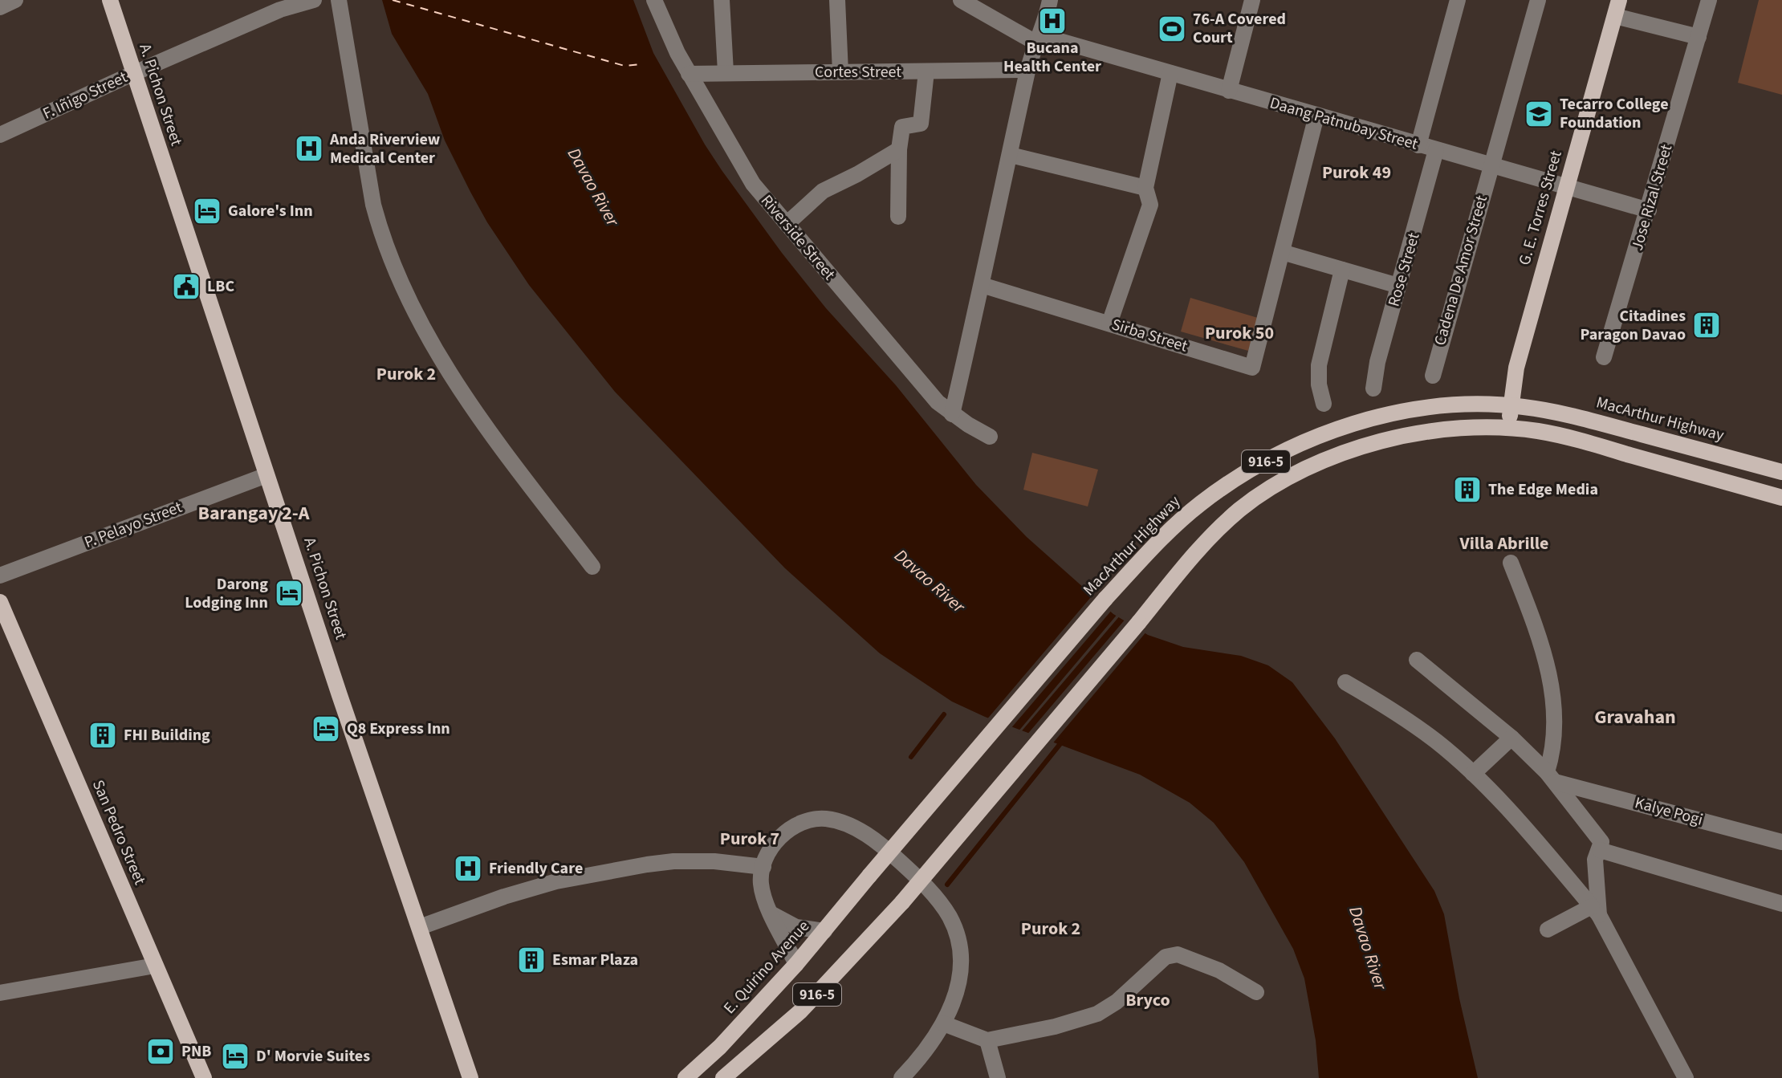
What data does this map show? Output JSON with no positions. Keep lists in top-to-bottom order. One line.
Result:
{"streets":{"main road":["A. Pichon Street","G. E. Torres Street","MacArthur Highway","916-5","San Pedro Street","E. Quirino Avenue"],"street":["Cortes Street","F. Iñigo Street","Daang Patnubay Street","Jose Rizal Street","Riverside Street","Rose Street","Cadena De Amor Street","Sirba Street","P. Pelayo Street","Kalye Pogi"]},"crossings":[["Cortes Street","Riverside Street"],["A. Pichon Street","F. Iñigo Street"],["A. Pichon Street","P. Pelayo Street"],["Daang Patnubay Street","Jose Rizal Street"],["Daang Patnubay Street","G. E. Torres Street"],["Daang Patnubay Street","Rose Street"],["Daang Patnubay Street","Cadena De Amor Street"],["Daang Patnubay Street","Sirba Street"],["G. E. Torres Street","MacArthur Highway"],["G. E. Torres Street","916-5"],["MacArthur Highway","E. Quirino Avenue"]],"districts":["Purok 49","Purok 50","Purok 2","Barangay 2-A","Villa Abrille","Gravahan","Purok 7","Purok 2","Bryco"],"water":["Davao River"],"places":{"hospital":["Bucana Health Center","Anda Riverview Medical Center","Friendly Care"],"sports":["76-A Covered Court"],"school or university":["Tecarro College Foundation"],"hotel":["Galore's Inn","Darong Lodging Inn","Q8 Express Inn","D' Morvie Suites"],"public building":["LBC"],"building":["Citadines Paragon Davao","The Edge Media","FHI Building","Esmar Plaza"],"bank":["PNB"]}}
